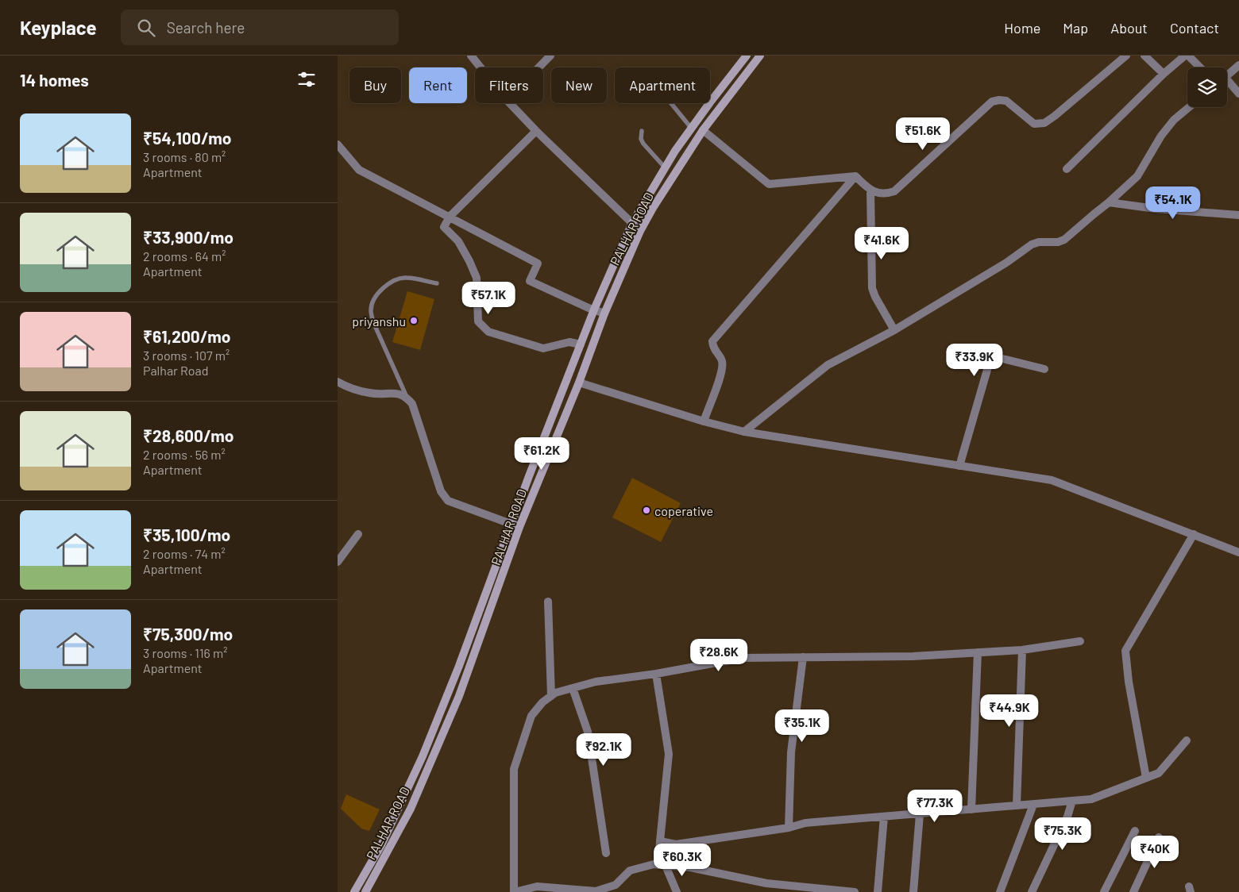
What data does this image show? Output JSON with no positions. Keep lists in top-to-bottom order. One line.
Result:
{"streets":{"main road":["PALHAR ROAD"]},"places":["priyanshu","coperative"],"page":{"header":"Keyplace","search":"Search here","nav":["Home","Map","About","Contact"],"heading":"14 homes","chip":["Buy","Rent","Filters","New","Apartment"],"list":[{"name":"₹54,100/mo","note":"3 rooms · 80 m² · Apartment"},{"name":"₹33,900/mo","note":"2 rooms · 64 m² · Apartment"},{"name":"₹61,200/mo","note":"3 rooms · 107 m² · Palhar Road"},{"name":"₹28,600/mo","note":"2 rooms · 56 m² · Apartment"},{"name":"₹35,100/mo","note":"2 rooms · 74 m² · Apartment"},{"name":"₹75,300/mo","note":"3 rooms · 116 m² · Apartment"}],"price":["₹51.6K","₹54.1K","₹41.6K","₹57.1K","₹33.9K","₹61.2K","₹28.6K","₹44.9K","₹35.1K","₹92.1K","₹77.3K","₹75.3K","₹40K","₹60.3K"]}}
